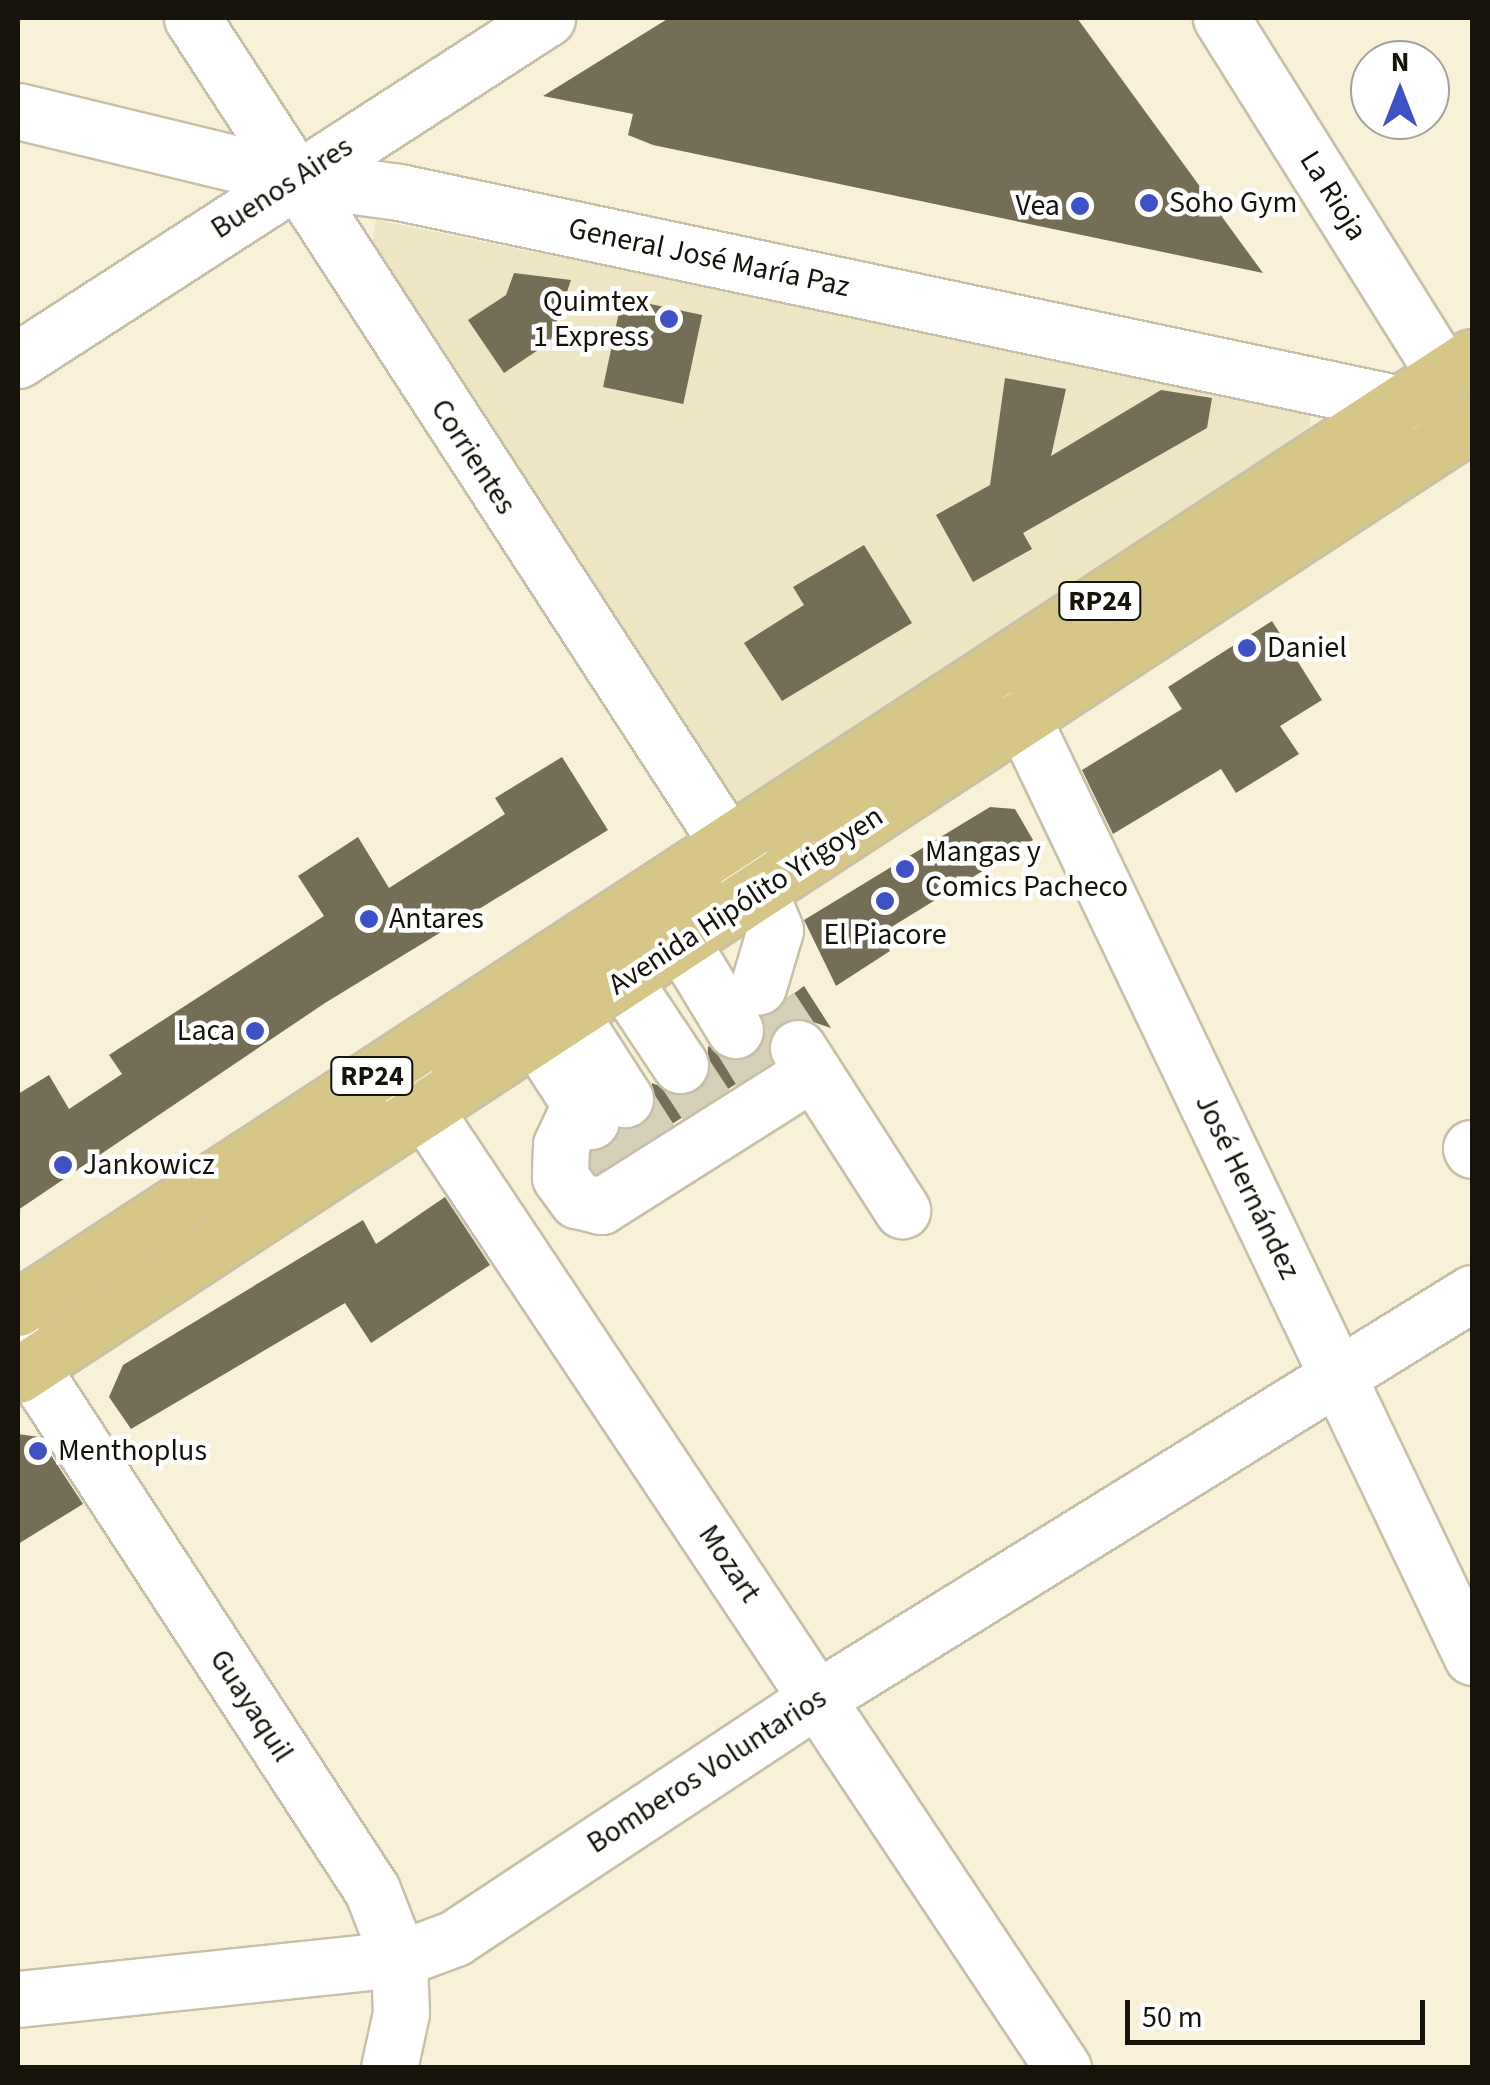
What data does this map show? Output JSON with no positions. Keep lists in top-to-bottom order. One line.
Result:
{"streets":{"main road":["RP24","Avenida Hipólito Yrigoyen"],"street":["Buenos Aires","La Rioja","General José María Paz","Corrientes","José Hernández","Mozart","Guayaquil","Bomberos Voluntarios"]},"crossings":[["Buenos Aires","General José María Paz"],["Buenos Aires","Corrientes"],["La Rioja","General José María Paz"],["La Rioja","Avenida Hipólito Yrigoyen"],["General José María Paz","Corrientes"],["General José María Paz","Avenida Hipólito Yrigoyen"],["Corrientes","Avenida Hipólito Yrigoyen"],["Avenida Hipólito Yrigoyen","José Hernández"],["Avenida Hipólito Yrigoyen","Mozart"],["Avenida Hipólito Yrigoyen","Guayaquil"],["José Hernández","Bomberos Voluntarios"],["Mozart","Bomberos Voluntarios"],["Guayaquil","Bomberos Voluntarios"]],"places":["Soho Gym","Vea","Quimtex 1 Express","Daniel","Mangas y Comics Pacheco","El Piacore","Antares","Laca","Jankowicz","Menthoplus"],"scale_bar":"50 m","north":"top"}
